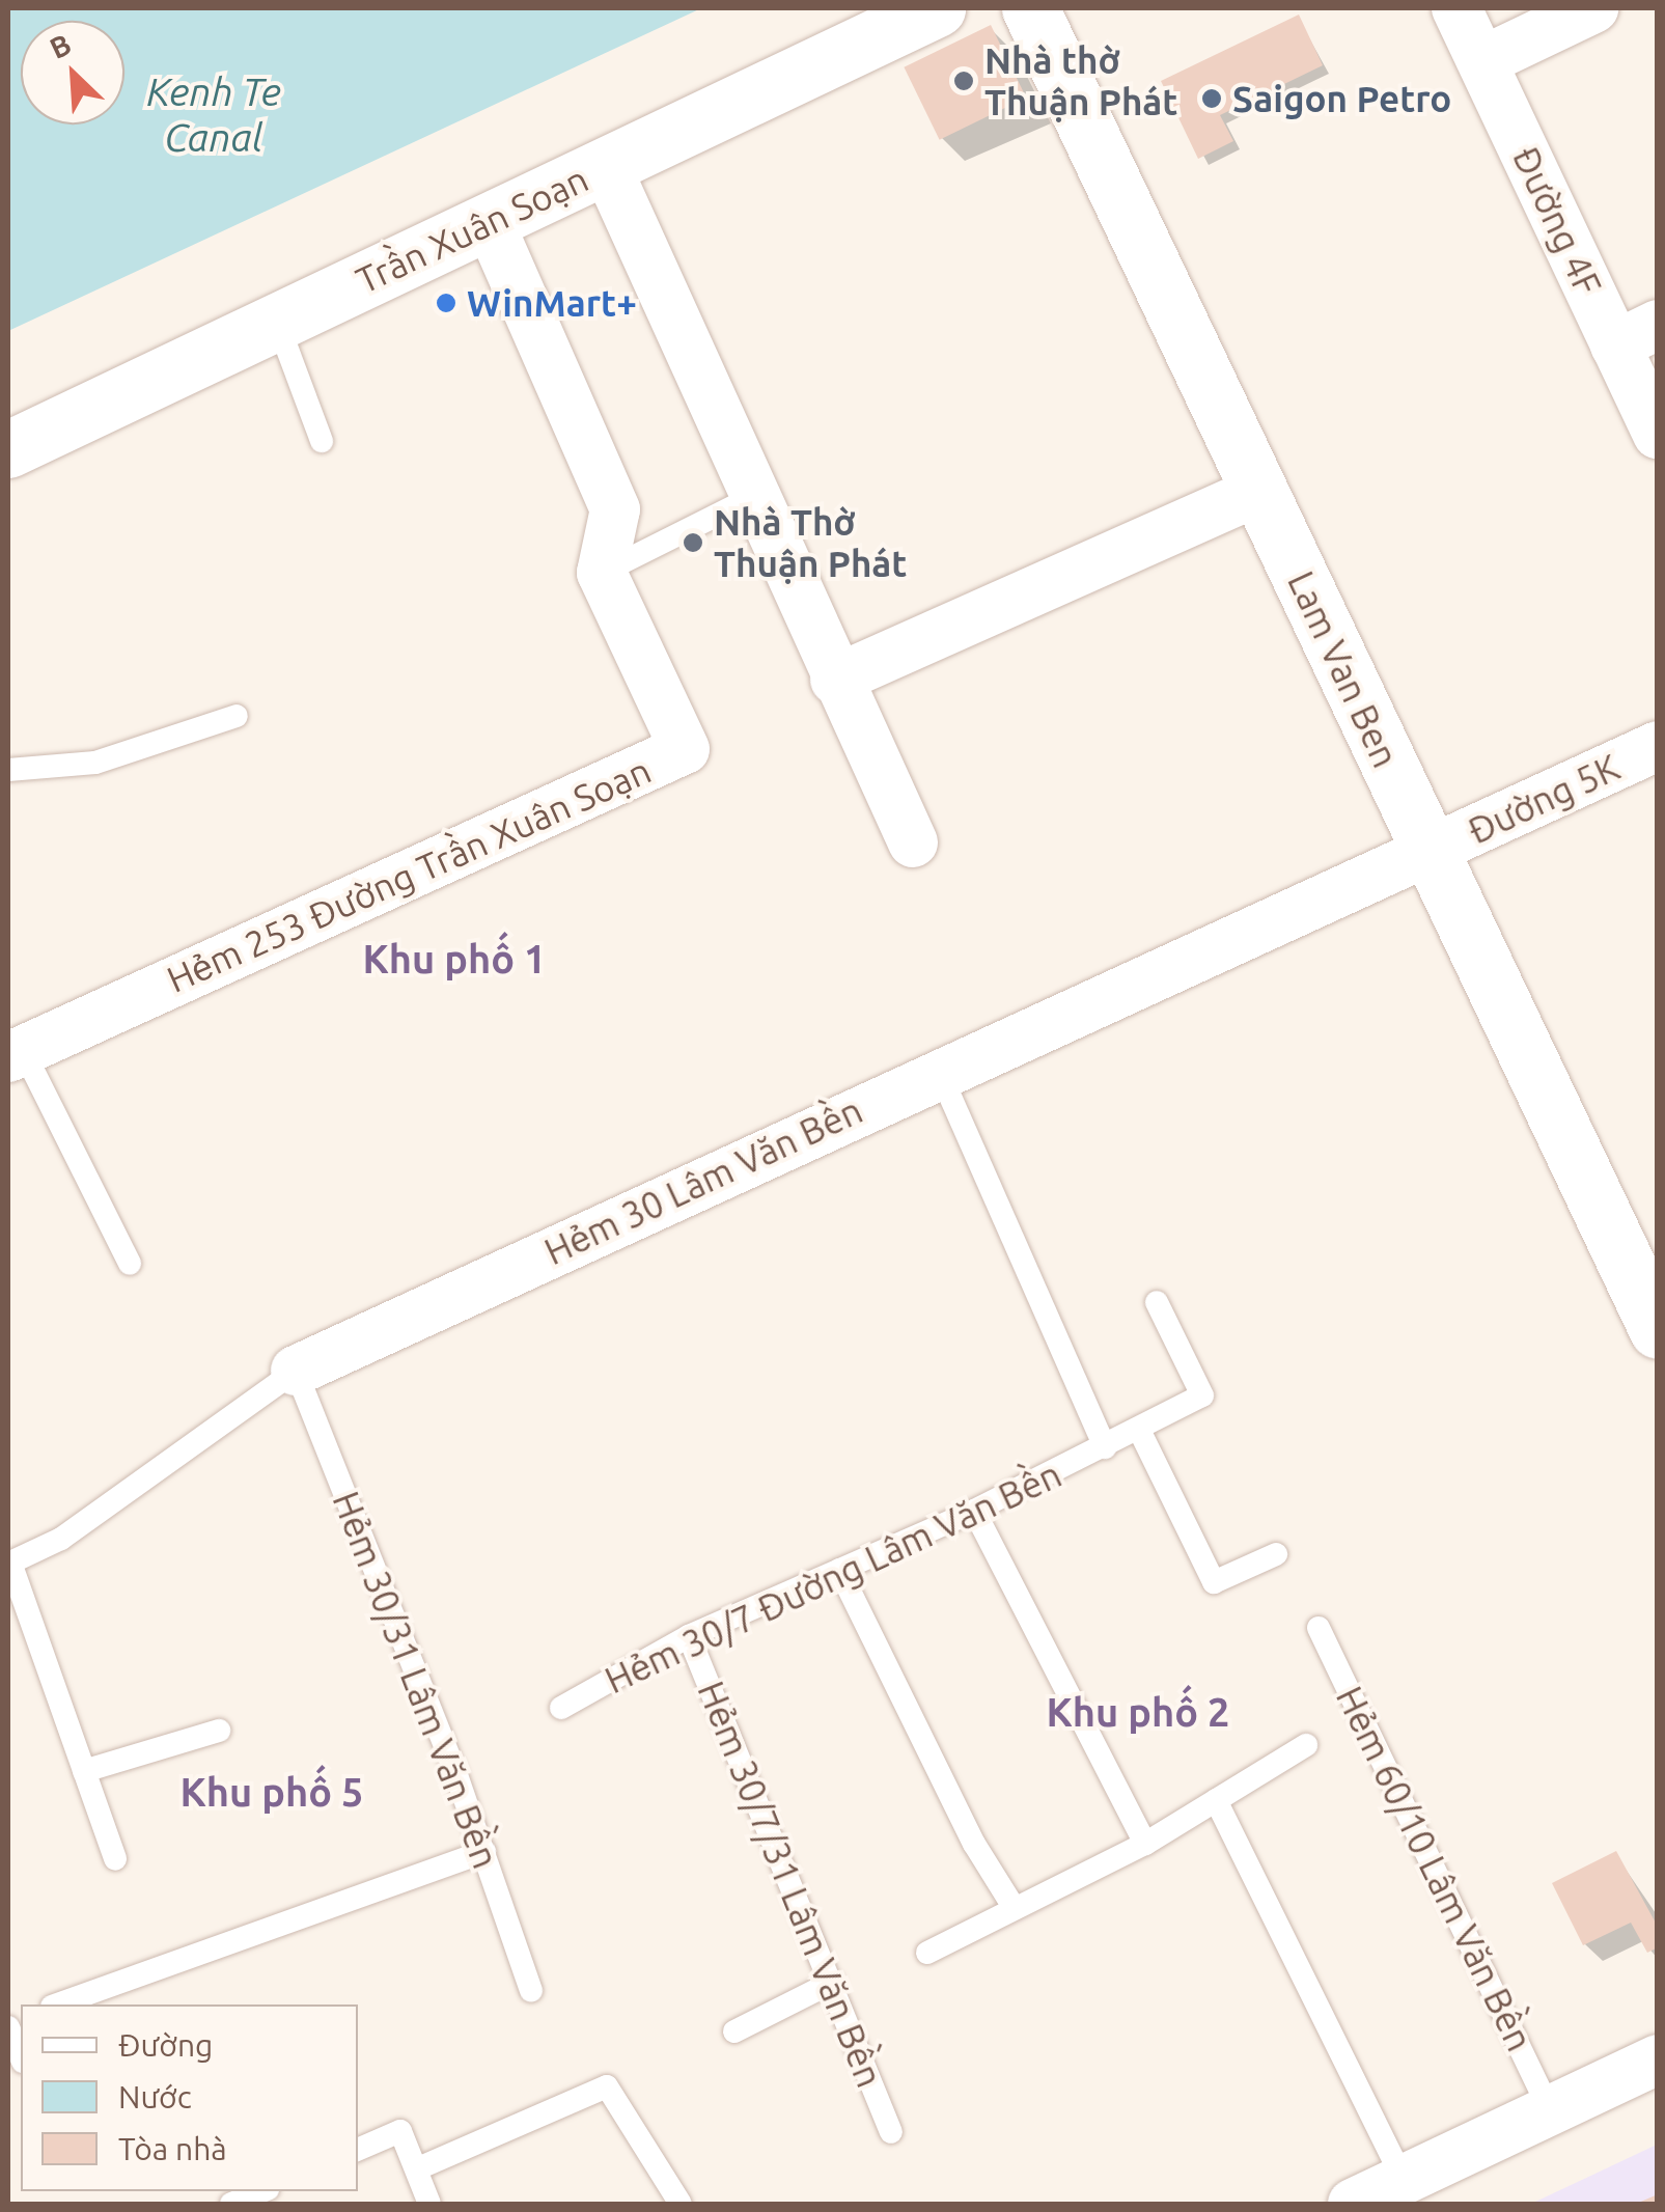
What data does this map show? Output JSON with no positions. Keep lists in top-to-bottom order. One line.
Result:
{"streets":{"street":["Đường 4F","Trần Xuân Soạn","Lam Van Ben","Đường 5K","Hẻm 253 Đường Trần Xuân Soạn","Hẻm 30 Lâm Văn Bền"],"lane":["Hẻm 30/7 Đường Lâm Văn Bền","Hẻm 30/31 Lâm Văn Bền","Hẻm 60/10 Lâm Văn Bền","Hẻm 30/7/31 Lâm Văn Bền"]},"crossings":[["Lam Van Ben","Đường 5K"],["Lam Van Ben","Hẻm 30 Lâm Văn Bền"],["Đường 5K","Hẻm 30 Lâm Văn Bền"],["Hẻm 30 Lâm Văn Bền","Hẻm 30/7 Đường Lâm Văn Bền"],["Hẻm 30 Lâm Văn Bền","Hẻm 30/31 Lâm Văn Bền"],["Hẻm 30/7 Đường Lâm Văn Bền","Hẻm 30/7/31 Lâm Văn Bền"]],"districts":["Khu phố 1","Khu phố 2","Khu phố 5"],"water":["Kenh Te Canal"],"places":["Nhà thờ Thuận Phát","Saigon Petro","WinMart+","Nhà Thờ Thuận Phát"],"legend":["Đường","Nước","Tòa nhà"],"north":"top left"}
